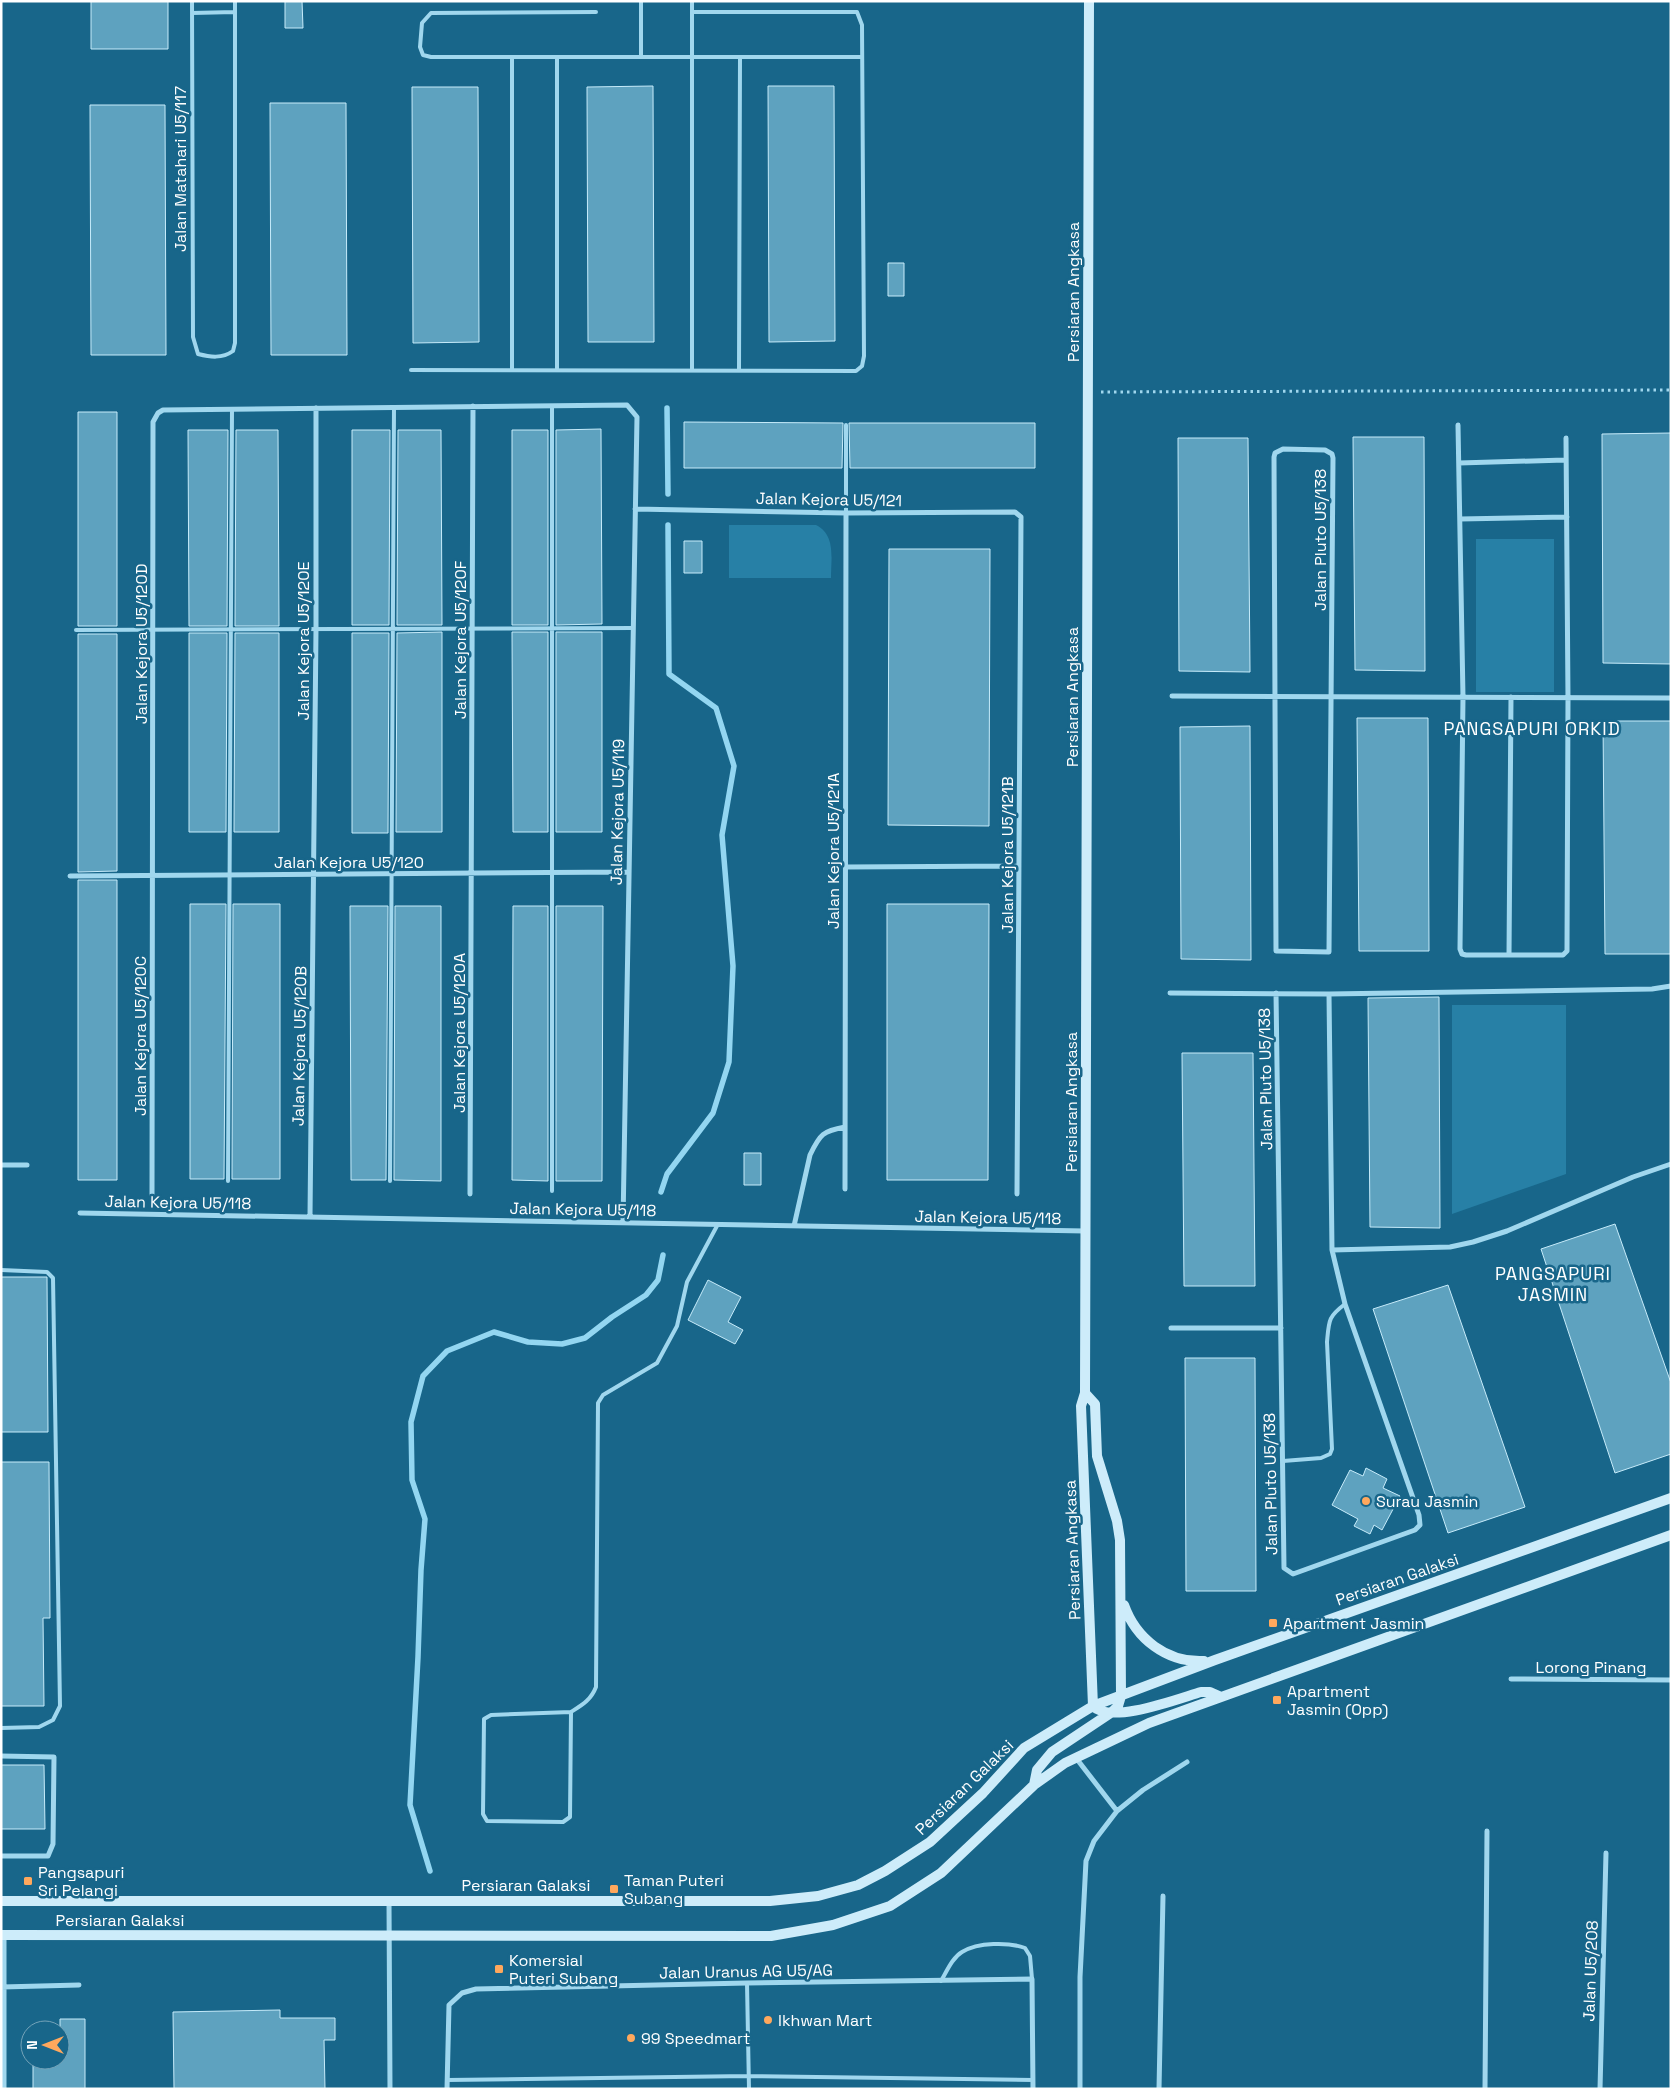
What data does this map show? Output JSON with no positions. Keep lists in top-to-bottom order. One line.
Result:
{"streets":{"main road":["Persiaran Angkasa","Persiaran Galaksi"],"street":["Jalan Kejora U5/121","Jalan Pluto U5/138","Jalan Kejora U5/120F","Jalan Kejora U5/120E","Jalan Kejora U5/120D","Jalan Kejora U5/119","Jalan Kejora U5/121A","Jalan Kejora U5/121B","Jalan Kejora U5/120","Jalan Kejora U5/120A","Jalan Kejora U5/120C","Jalan Kejora U5/120B","Jalan Kejora U5/118","Lorong Pinang","Jalan Uranus AG U5/AG","Jalan U5/208"],"lane":["Jalan Matahari U5/117"]},"crossings":[["Persiaran Angkasa","Jalan Kejora U5/118"],["Persiaran Angkasa","Persiaran Galaksi"],["Jalan Kejora U5/121","Jalan Kejora U5/119"],["Jalan Kejora U5/121","Jalan Kejora U5/121A"],["Jalan Kejora U5/121","Jalan Kejora U5/121B"],["Jalan Kejora U5/120F","Jalan Kejora U5/120"],["Jalan Kejora U5/120F","Jalan Kejora U5/120A"],["Jalan Kejora U5/120E","Jalan Kejora U5/120"],["Jalan Kejora U5/120E","Jalan Kejora U5/120B"],["Jalan Kejora U5/120D","Jalan Kejora U5/120"],["Jalan Kejora U5/120D","Jalan Kejora U5/120C"],["Jalan Kejora U5/119","Jalan Kejora U5/120"],["Jalan Kejora U5/119","Jalan Kejora U5/118"],["Jalan Kejora U5/120","Jalan Kejora U5/120A"],["Jalan Kejora U5/120","Jalan Kejora U5/120C"],["Jalan Kejora U5/120","Jalan Kejora U5/120B"],["Jalan Kejora U5/120B","Jalan Kejora U5/118"]],"districts":["PANGSAPURI ORKID","PANGSAPURI JASMIN"],"places":{"other":["Surau Jasmin","Ikhwan Mart","99 Speedmart"],"transit":["Apartment Jasmin","Apartment Jasmin (Opp)","Pangsapuri Sri Pelangi","Taman Puteri Subang","Komersial Puteri Subang"]},"north":"left"}
